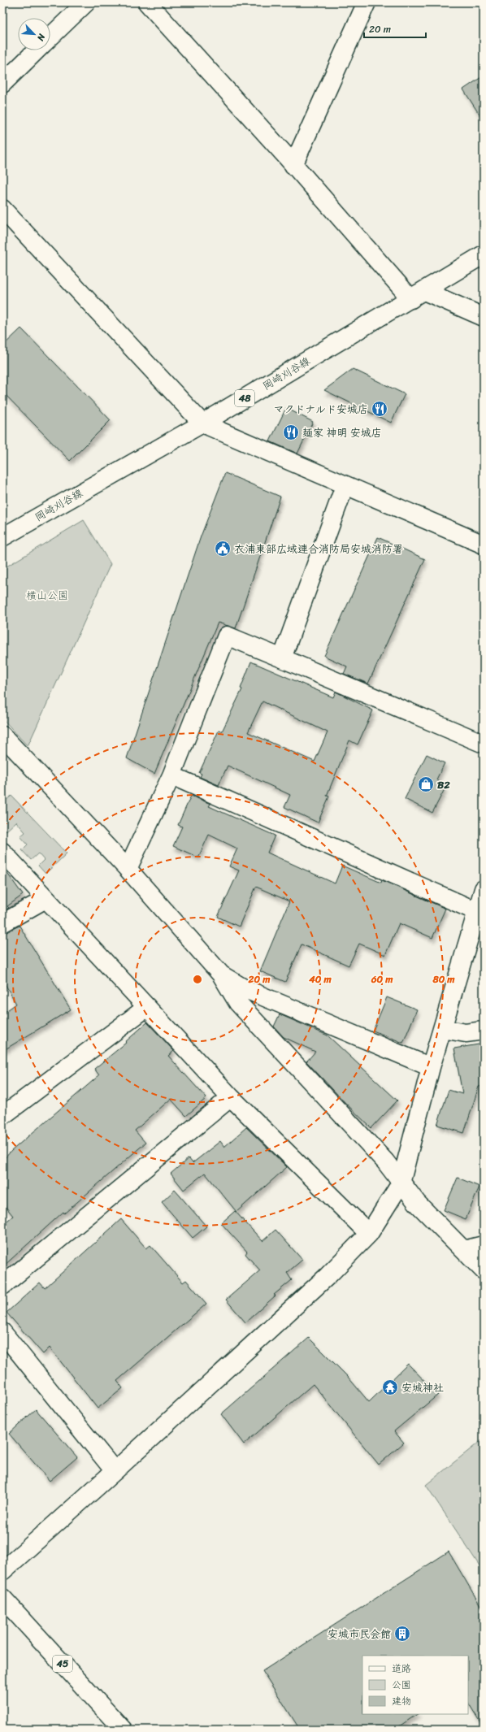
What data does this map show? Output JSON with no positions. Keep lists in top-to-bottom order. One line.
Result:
{"streets":{"street":["岡崎刈谷線","48","45"]},"parks":["横山公園"],"places":{"restaurant":["マクドナルド安城店","麺家 神明 安城店"],"public building":["衣浦東部広域連合消防局安城消防署"],"shop":["B2"],"temple":["安城神社"],"building":["安城市民会館"]},"legend":["道路","公園","建物"],"scale_bar":"20 m","north":"bottom right","rings":["20 m","40 m","60 m","80 m"]}
